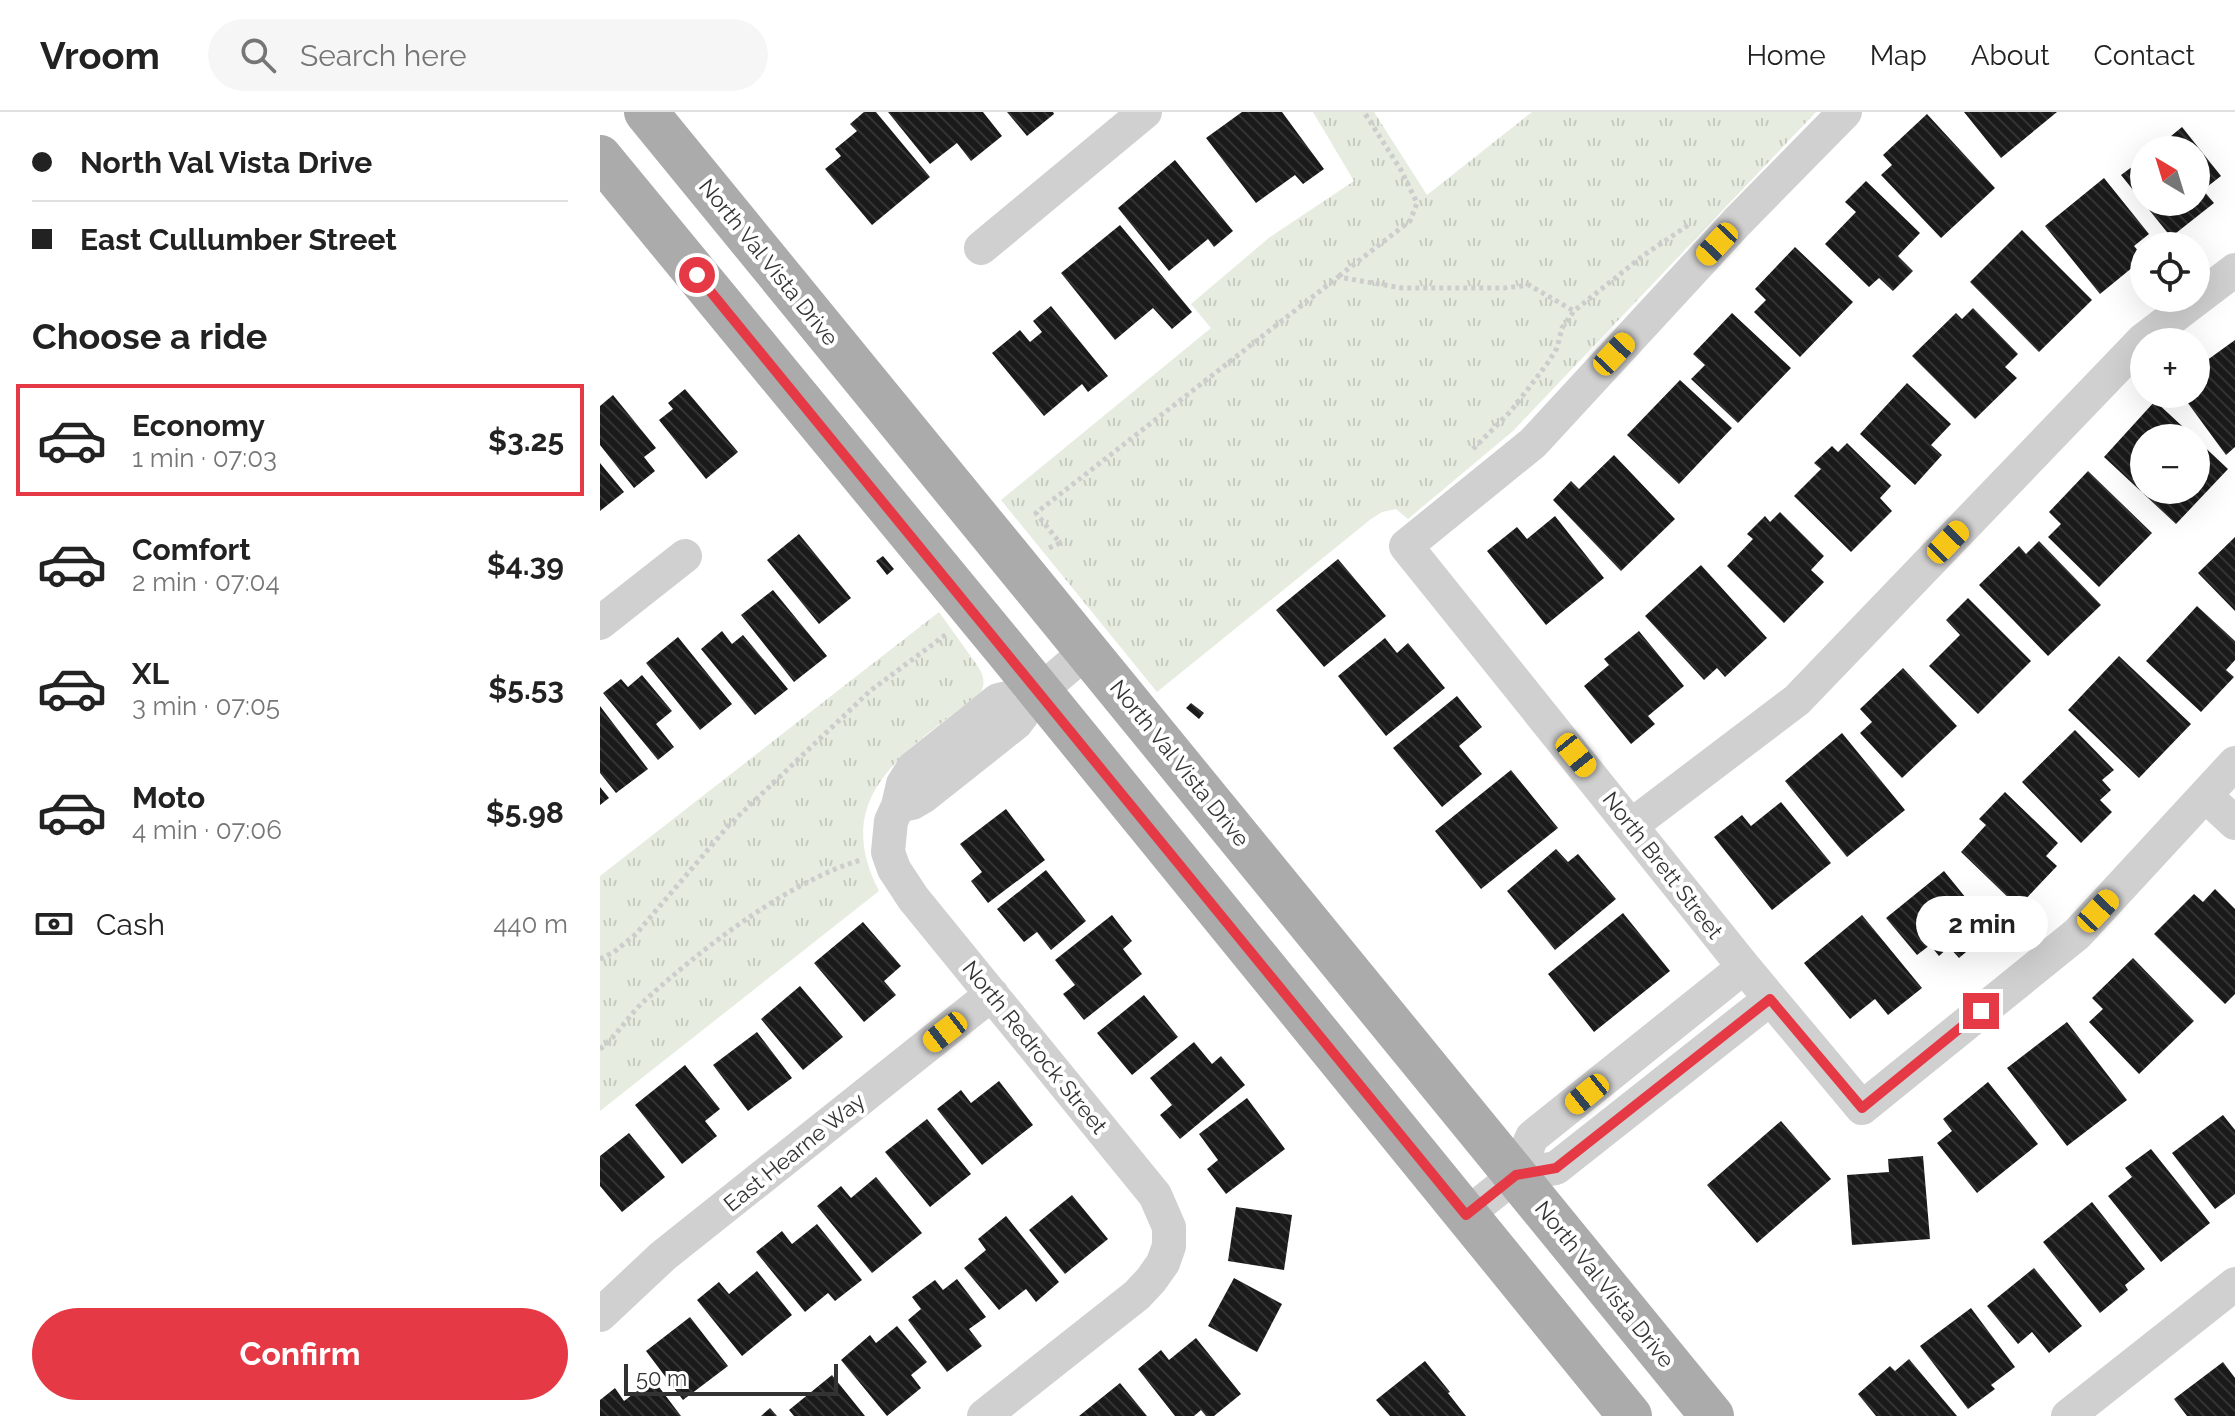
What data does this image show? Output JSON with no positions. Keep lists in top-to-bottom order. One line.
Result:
{"streets":{"main road":["North Val Vista Drive"],"street":["North Brett Street","North Redrock Street","East Hearne Way"]},"crossings":[["North Redrock Street","East Hearne Way"]],"scale_bar":"50 m","north":"top left","page":{"header":"Vroom","search":"Search here","nav":["Home","Map","About","Contact"],"banner":["North Val Vista Drive","East Cullumber Street"],"map_buttons":["+","−"],"heading":"Choose a ride","list":[{"name":"Economy","note":"1 min · 07:03","value":"$3.25"},{"name":"Comfort","note":"2 min · 07:04","value":"$4.39"},{"name":"XL","note":"3 min · 07:05","value":"$5.53"},{"name":"Moto","note":"4 min · 07:06","value":"$5.98"}],"pay":["Cash","440 m"],"bubble":"2 min","buttons":"Confirm","scale":"50 m"}}
